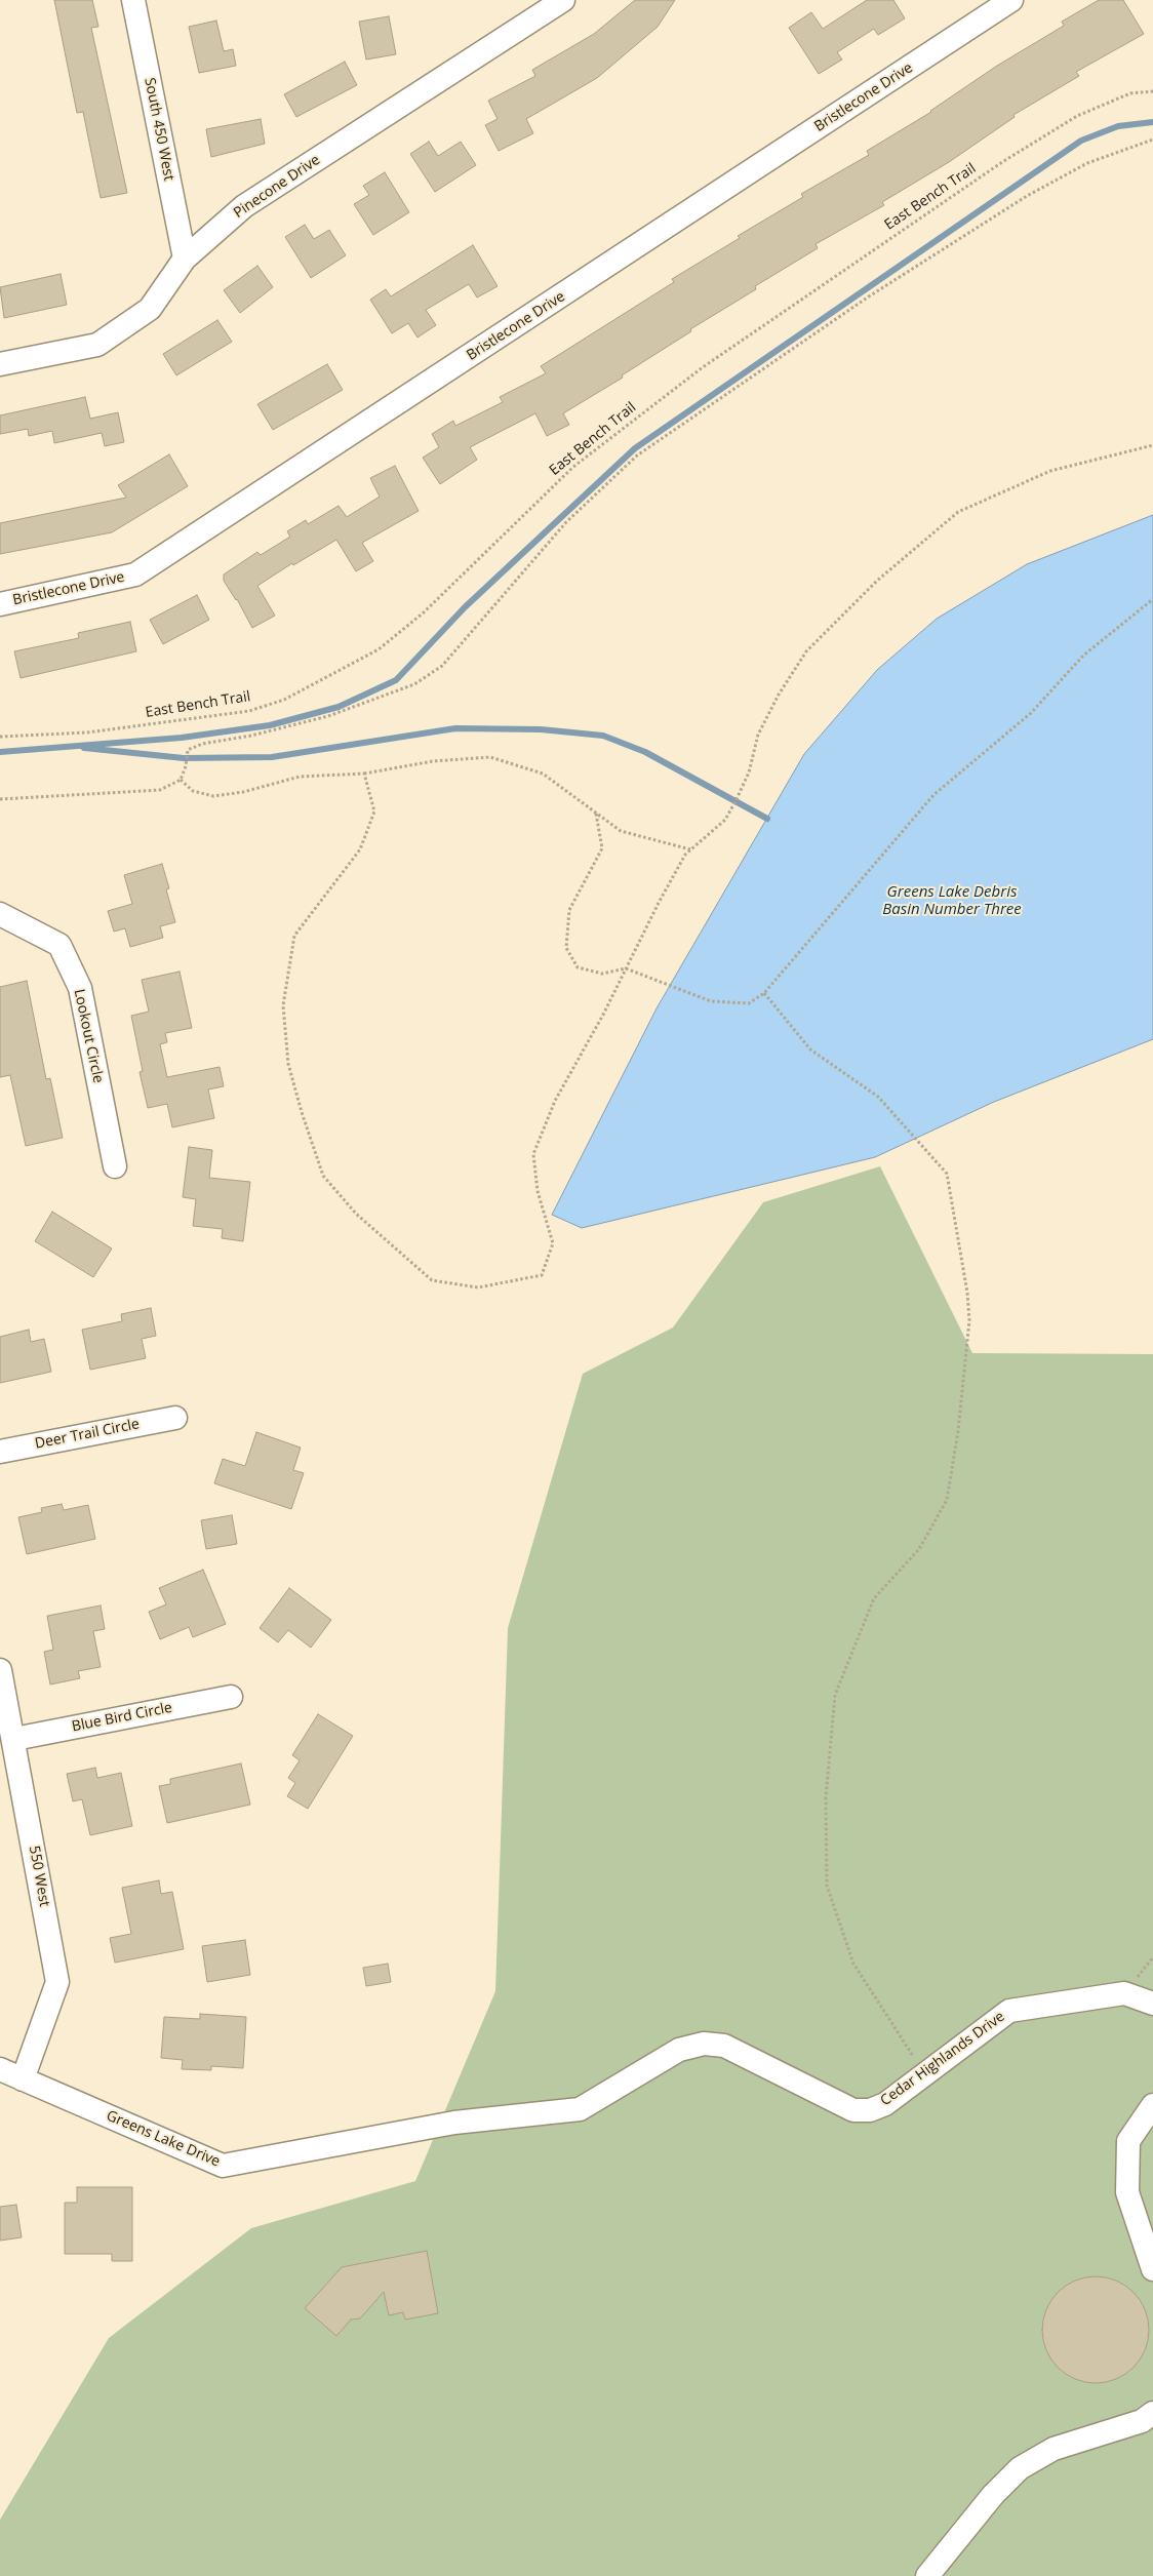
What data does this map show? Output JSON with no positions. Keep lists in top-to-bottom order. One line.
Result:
{"streets":{"street":["Bristlecone Drive","South 450 West","Pinecone Drive","Lookout Circle","Deer Trail Circle","Blue Bird Circle","550 West","Cedar Highlands Drive","Greens Lake Drive"],"path":["East Bench Trail"]},"crossings":[["South 450 West","Pinecone Drive"],["Blue Bird Circle","550 West"],["550 West","Greens Lake Drive"],["Cedar Highlands Drive","Greens Lake Drive"]],"water":["Greens Lake Debris Basin Number Three"]}
